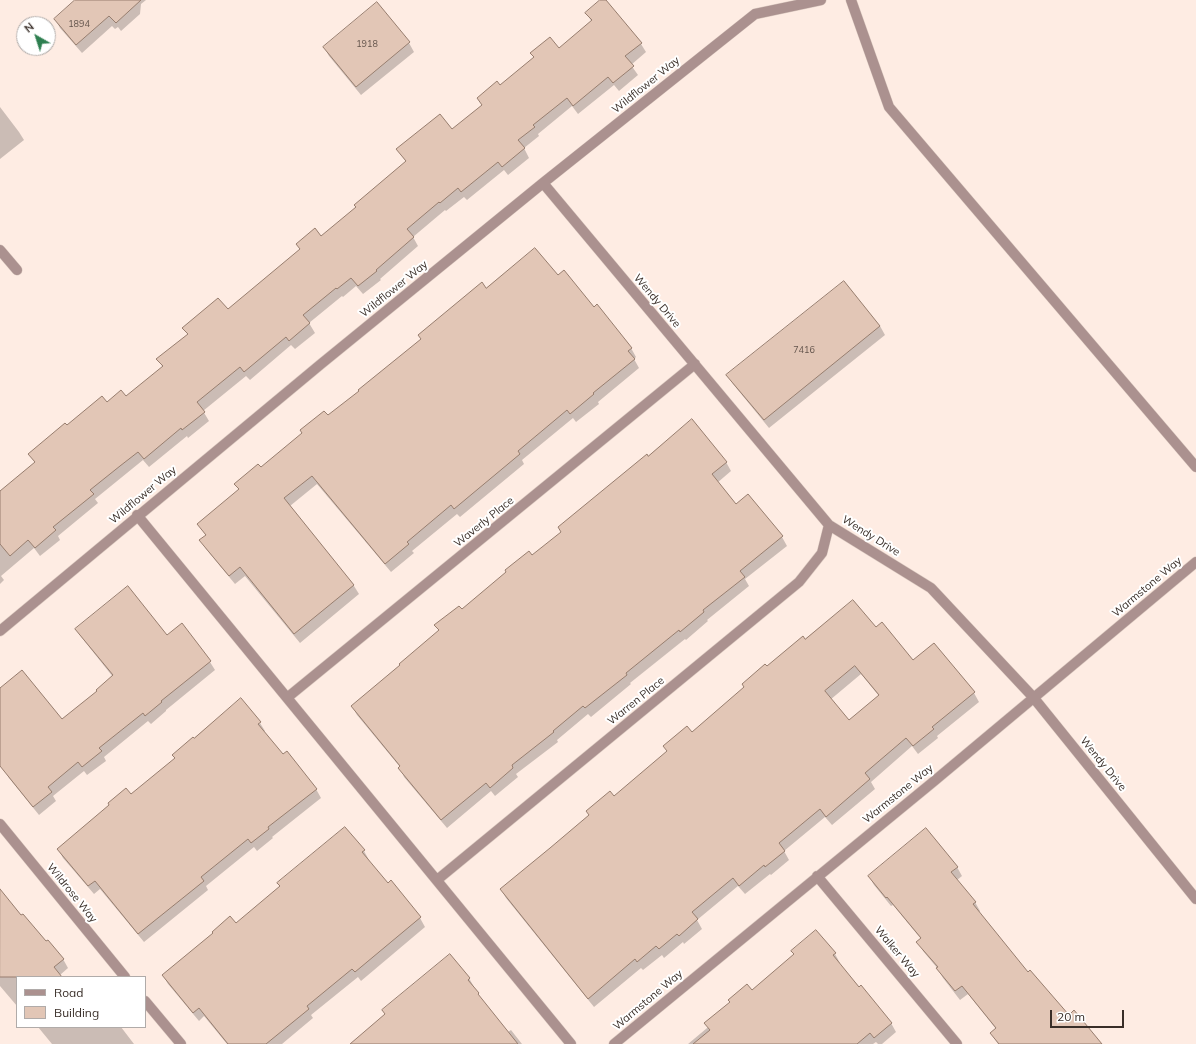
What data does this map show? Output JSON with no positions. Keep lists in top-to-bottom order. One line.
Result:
{"streets":{"street":["Wildflower Way","Wendy Drive","Waverly Place","Warmstone Way","Warren Place","Wildrose Way","Walker Way"]},"crossings":[["Wildflower Way","Wendy Drive"],["Wendy Drive","Waverly Place"],["Wendy Drive","Warmstone Way"],["Wendy Drive","Warren Place"],["Warmstone Way","Walker Way"]],"house_numbers":["1894","1918","7416"],"legend":["Road","Building"],"scale_bar":"20 m","north":"top left"}
